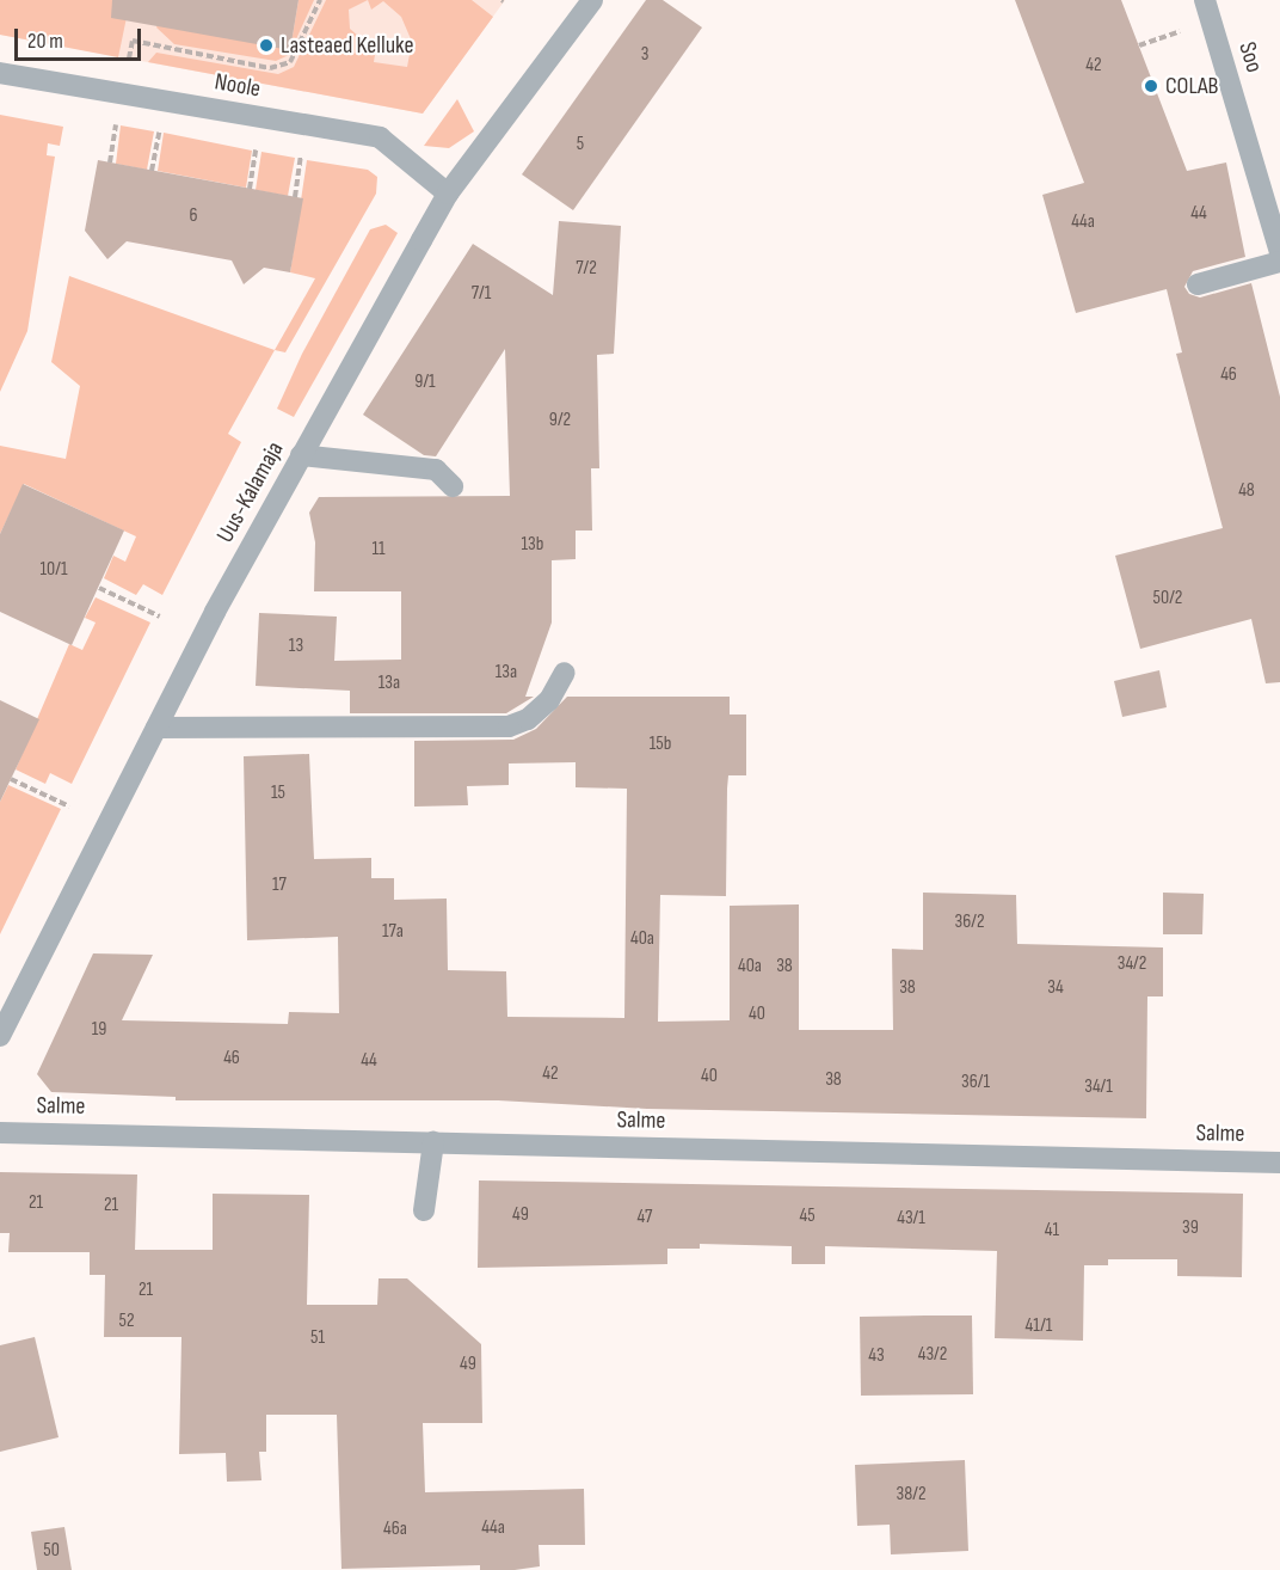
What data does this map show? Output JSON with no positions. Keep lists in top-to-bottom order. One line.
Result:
{"streets":{"street":["Soo","Noole","Uus-Kalamaja","Salme"]},"crossings":[["Noole","Uus-Kalamaja"]],"places":["Lasteaed Kelluke","COLAB"],"house_numbers":["3","42","5","44","6","44a","7/2","7/1","46","9/1","9/2","48","13b","11","10/1","50/2","13","13a","13a","15b","15","17","36/2","17a","40a","34/2","40a","38","38","34","40","19","46","44","42","40","38","36/1","34/1","21","21","49","45","47","43/1","39","41","21","52","41/1","51","43/2","43","49","38/2","44a","46a","50"],"scale_bar":"20 m"}
